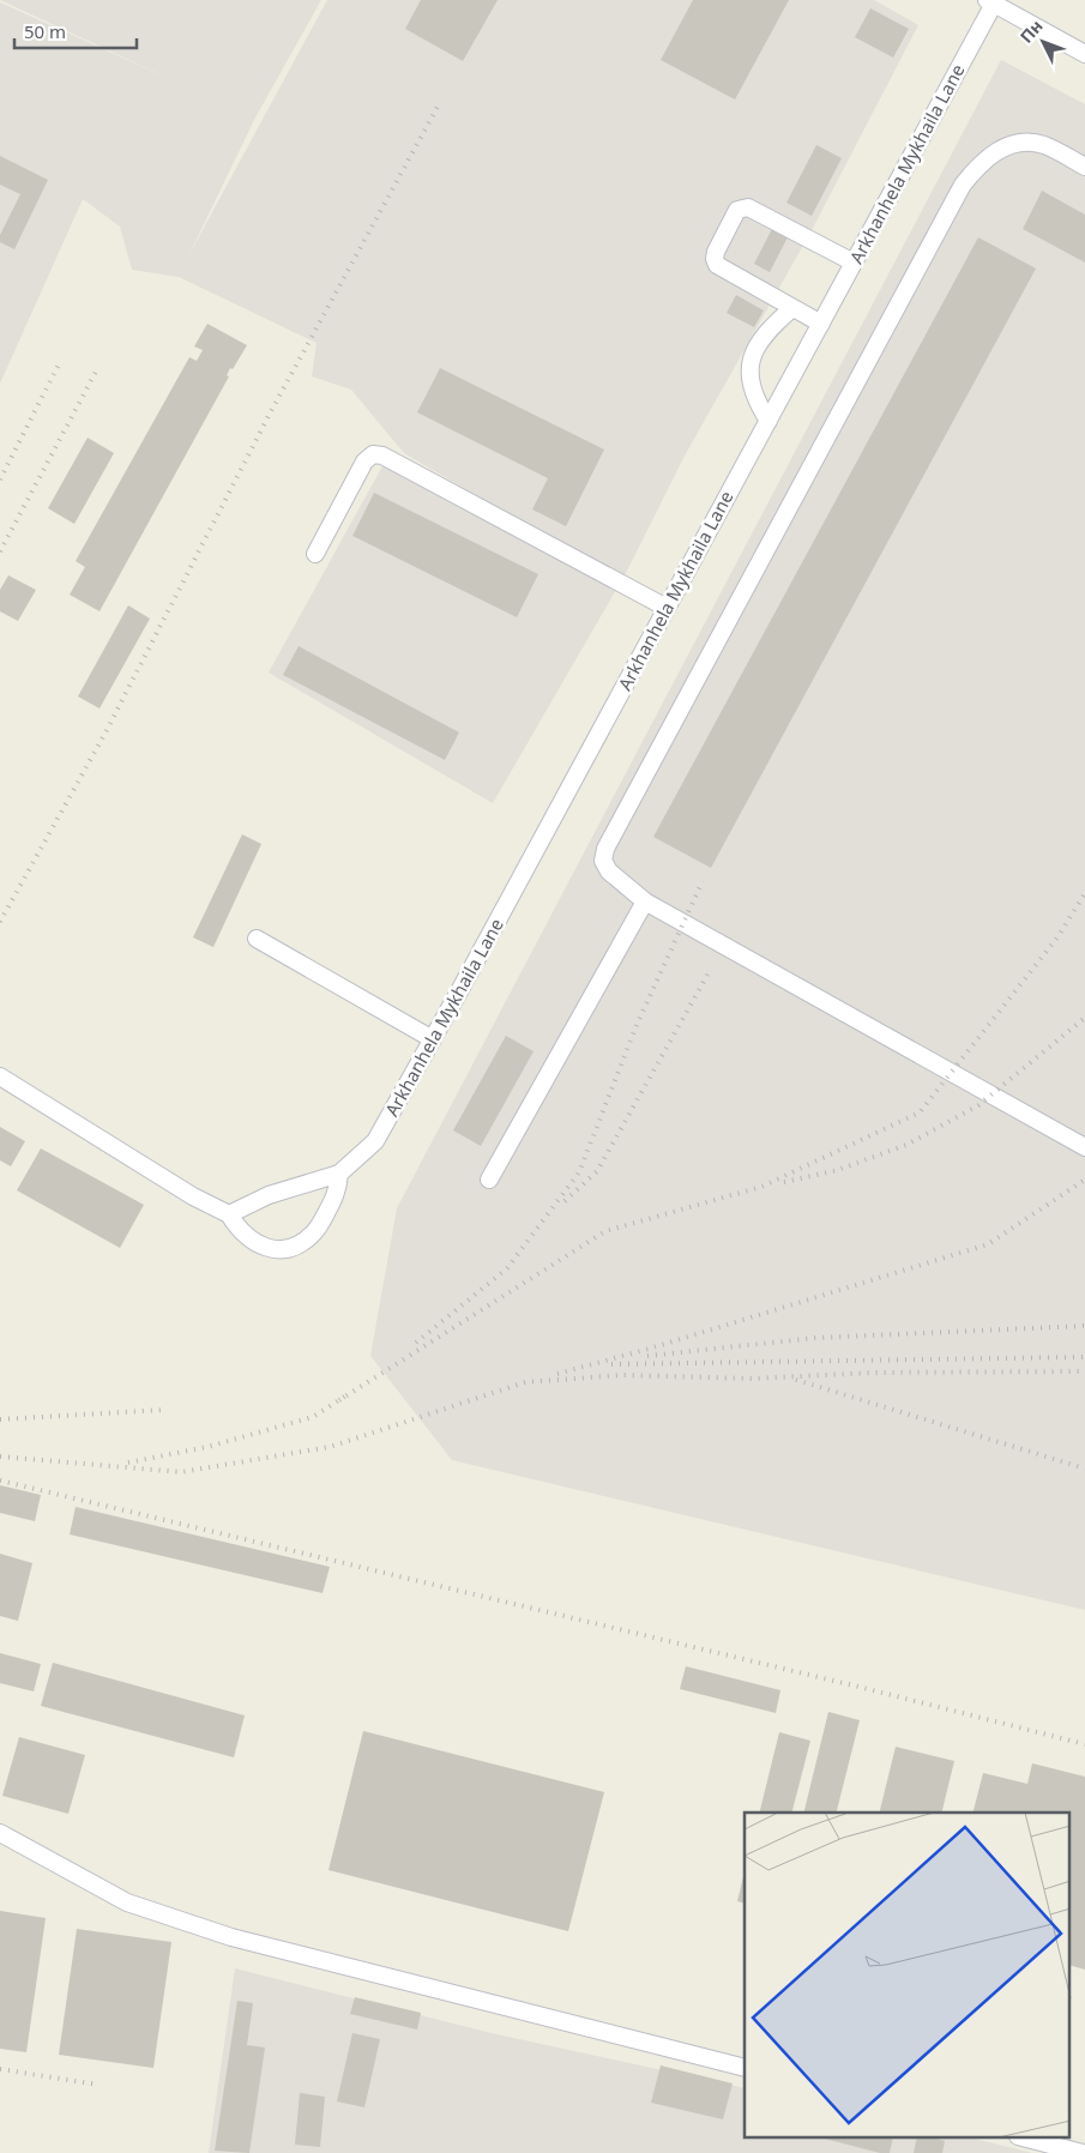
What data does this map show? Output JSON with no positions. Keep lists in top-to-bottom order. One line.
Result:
{"streets":{"street":["Arkhanhela Mykhaila Lane"]},"scale_bar":"50 m","north":"top left"}
